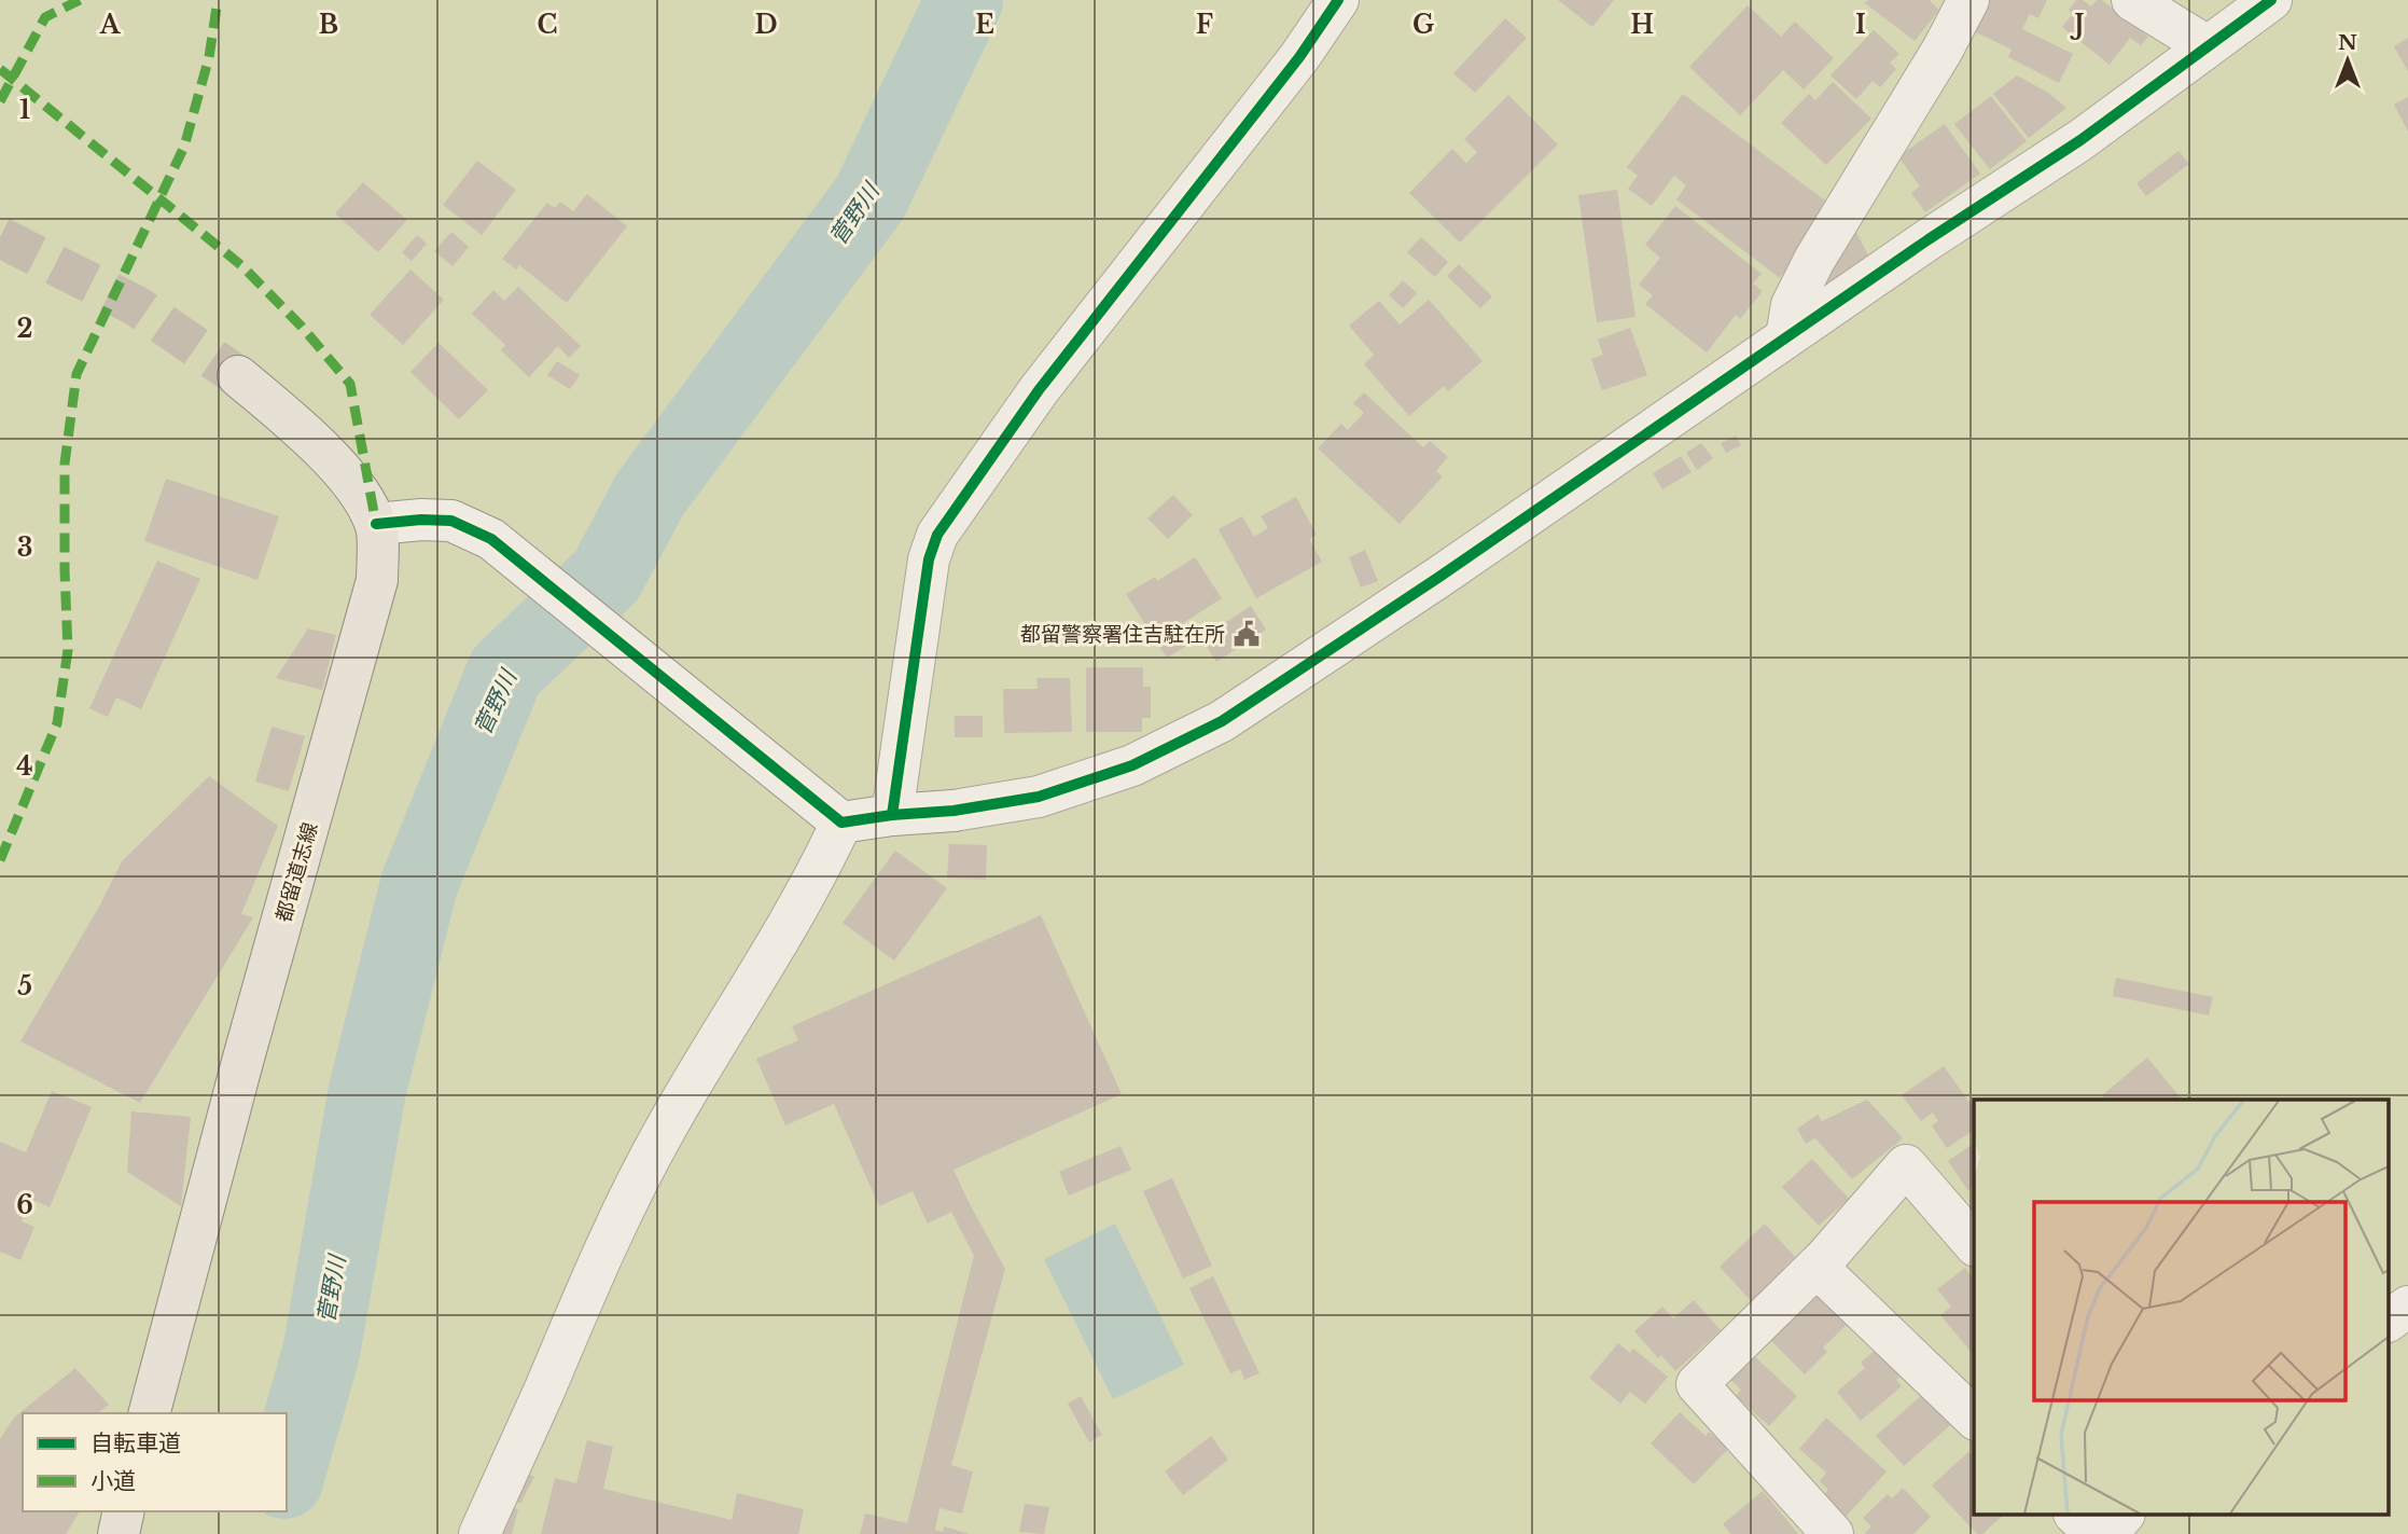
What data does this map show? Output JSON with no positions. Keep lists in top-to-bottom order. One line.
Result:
{"streets":{"main road":["都留道志線"]},"water":["菅野川"],"places":{"public building":["都留警察署住吉駐在所"]},"legend":["自転車道","小道"],"north":"top","grid":{"columns":["A","B","C","D","E","F","G","H","I","J"],"rows":["1","2","3","4","5","6"]}}
